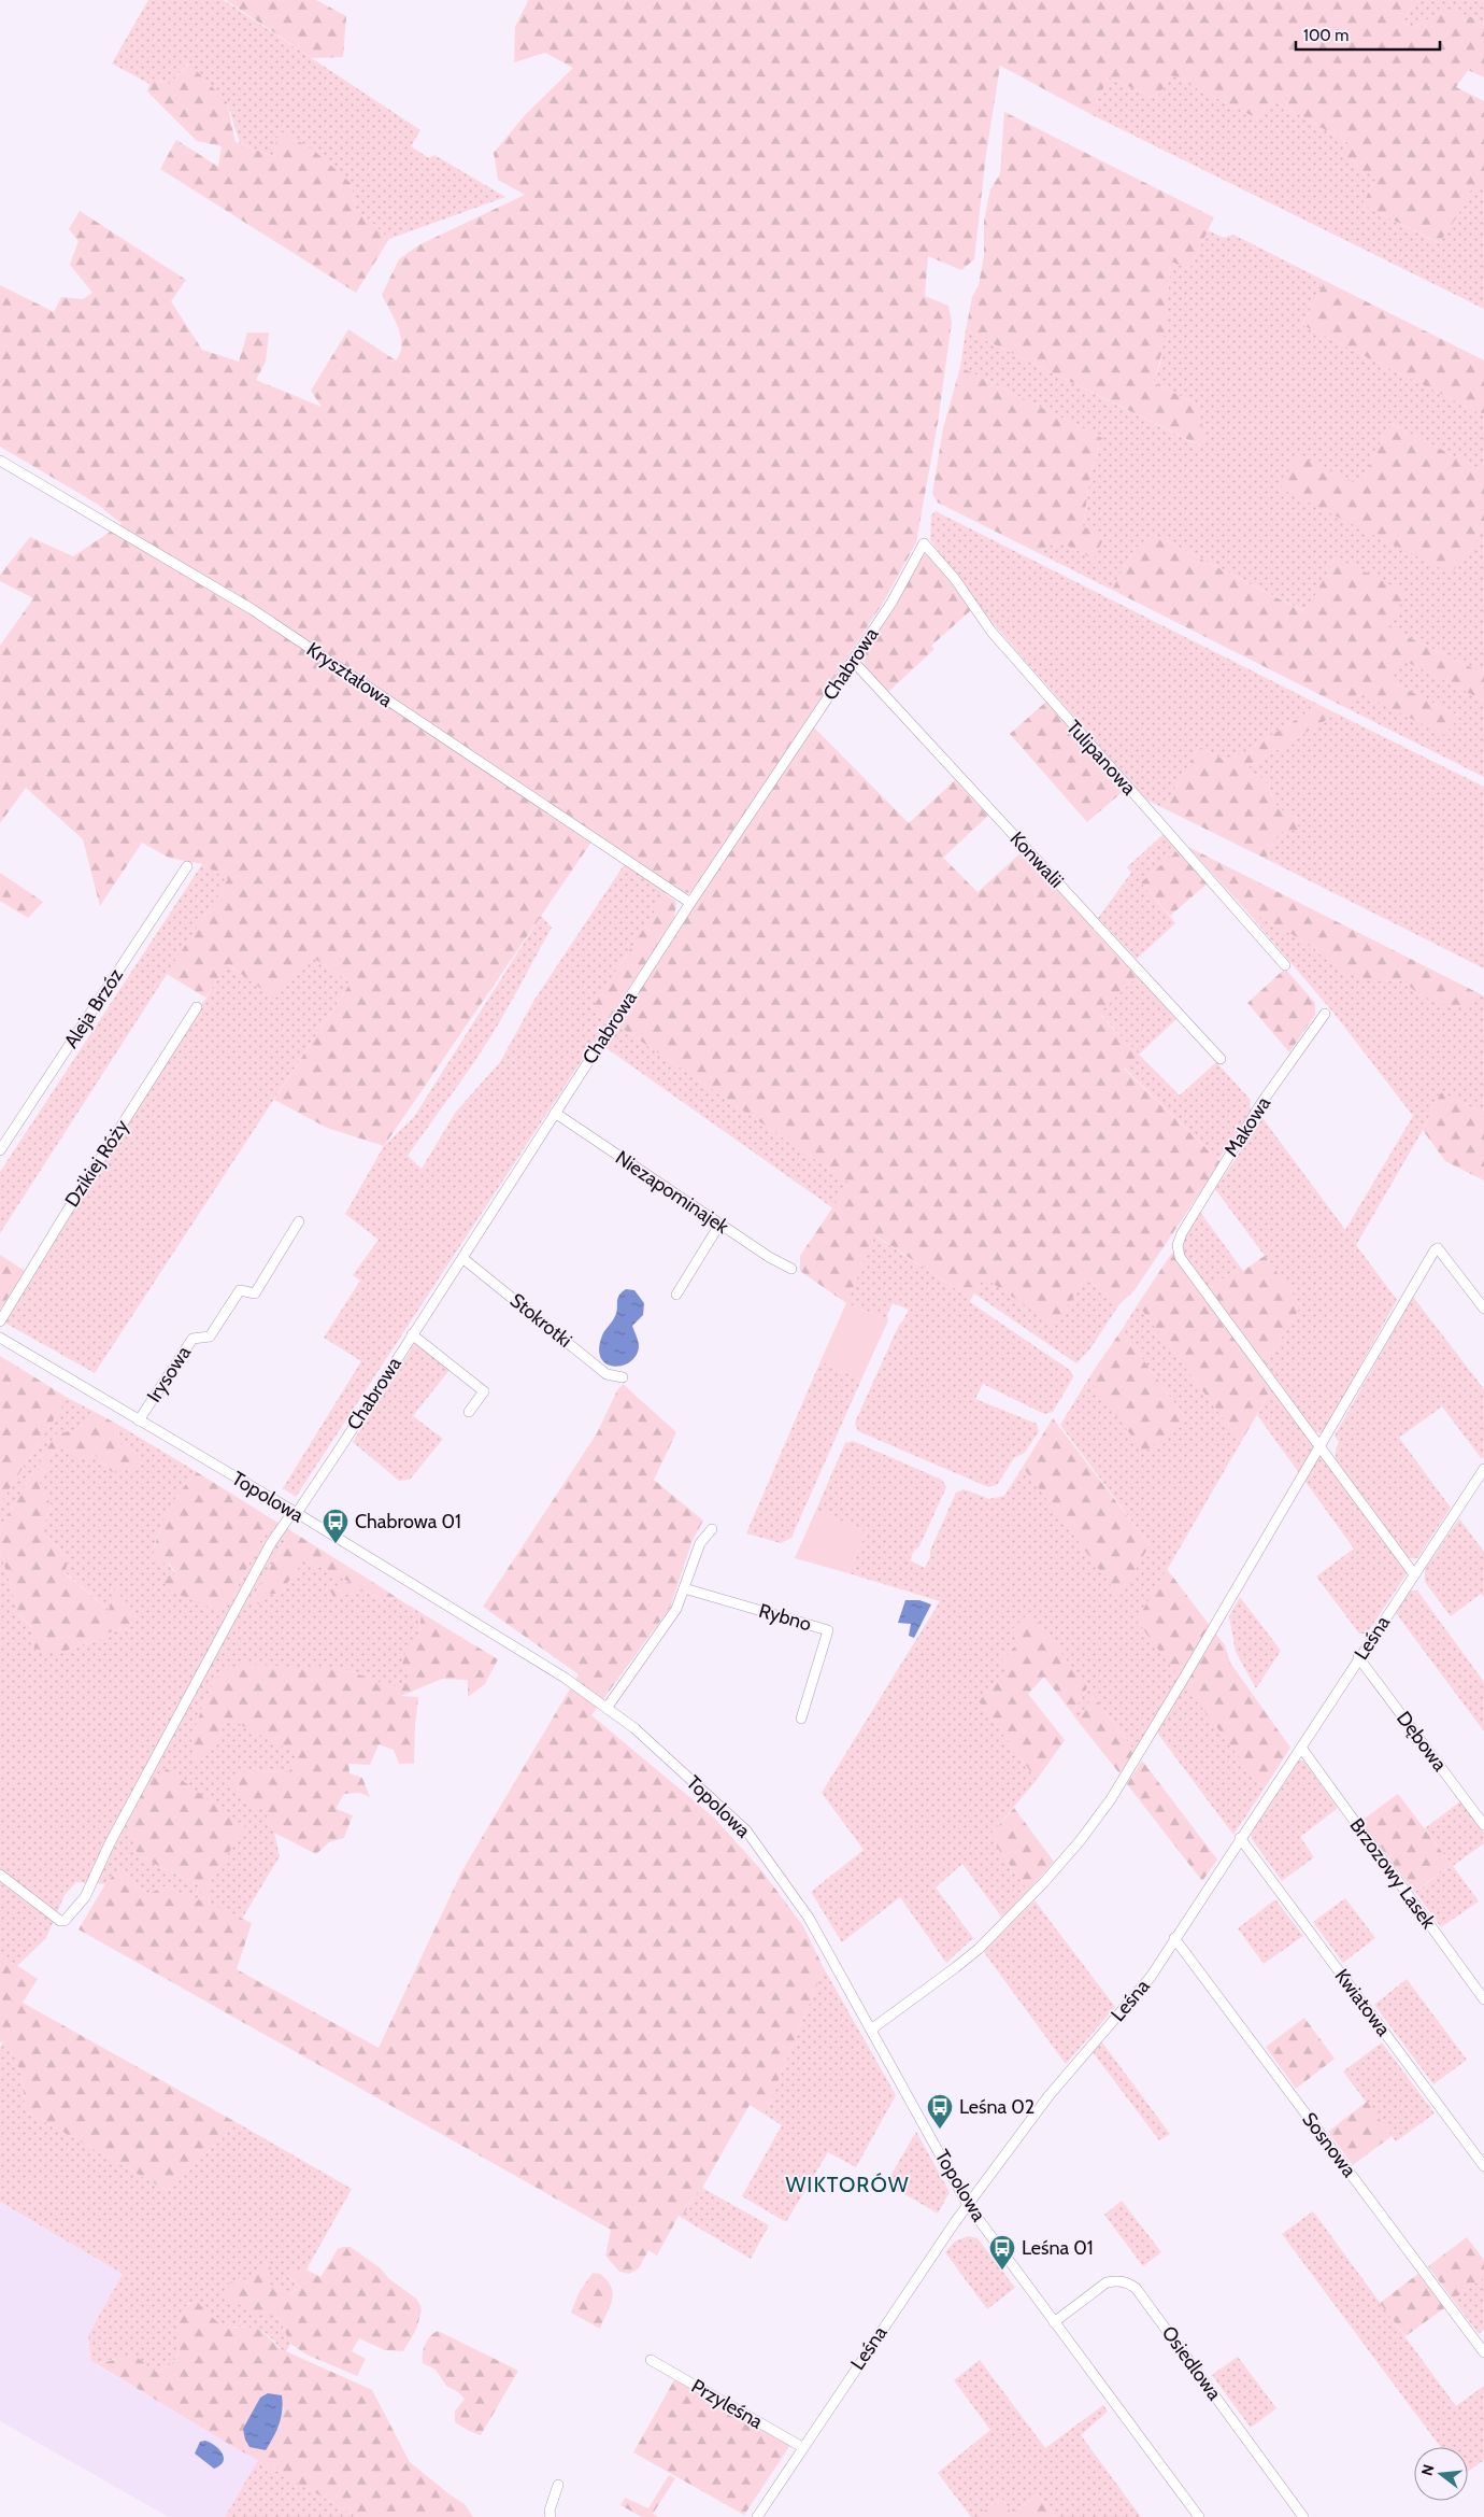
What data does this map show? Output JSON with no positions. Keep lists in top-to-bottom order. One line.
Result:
{"streets":{"street":["Chabrowa","Kryształowa","Tulipanowa","Konwalii","Aleja Brzóz","Makowa","Dzikiej Róży","Niezapominajek","Stokrotki","Irysowa","Topolowa","Rybno","Leśna","Dębowa","Brzozowy Lasek","Kwiatowa","Sosnowa","Osiedlowa","Przyleśna"]},"crossings":[["Chabrowa","Kryształowa"],["Chabrowa","Tulipanowa"],["Chabrowa","Konwalii"],["Chabrowa","Niezapominajek"],["Chabrowa","Stokrotki"],["Chabrowa","Topolowa"],["Irysowa","Topolowa"],["Topolowa","Leśna"],["Topolowa","Osiedlowa"],["Leśna","Dębowa"],["Leśna","Brzozowy Lasek"],["Leśna","Kwiatowa"],["Leśna","Sosnowa"],["Leśna","Przyleśna"]],"districts":["WIKTORÓW"],"places":{"bus stop":["Chabrowa 01","Leśna 02","Leśna 01"]},"scale_bar":"100 m","north":"left"}
